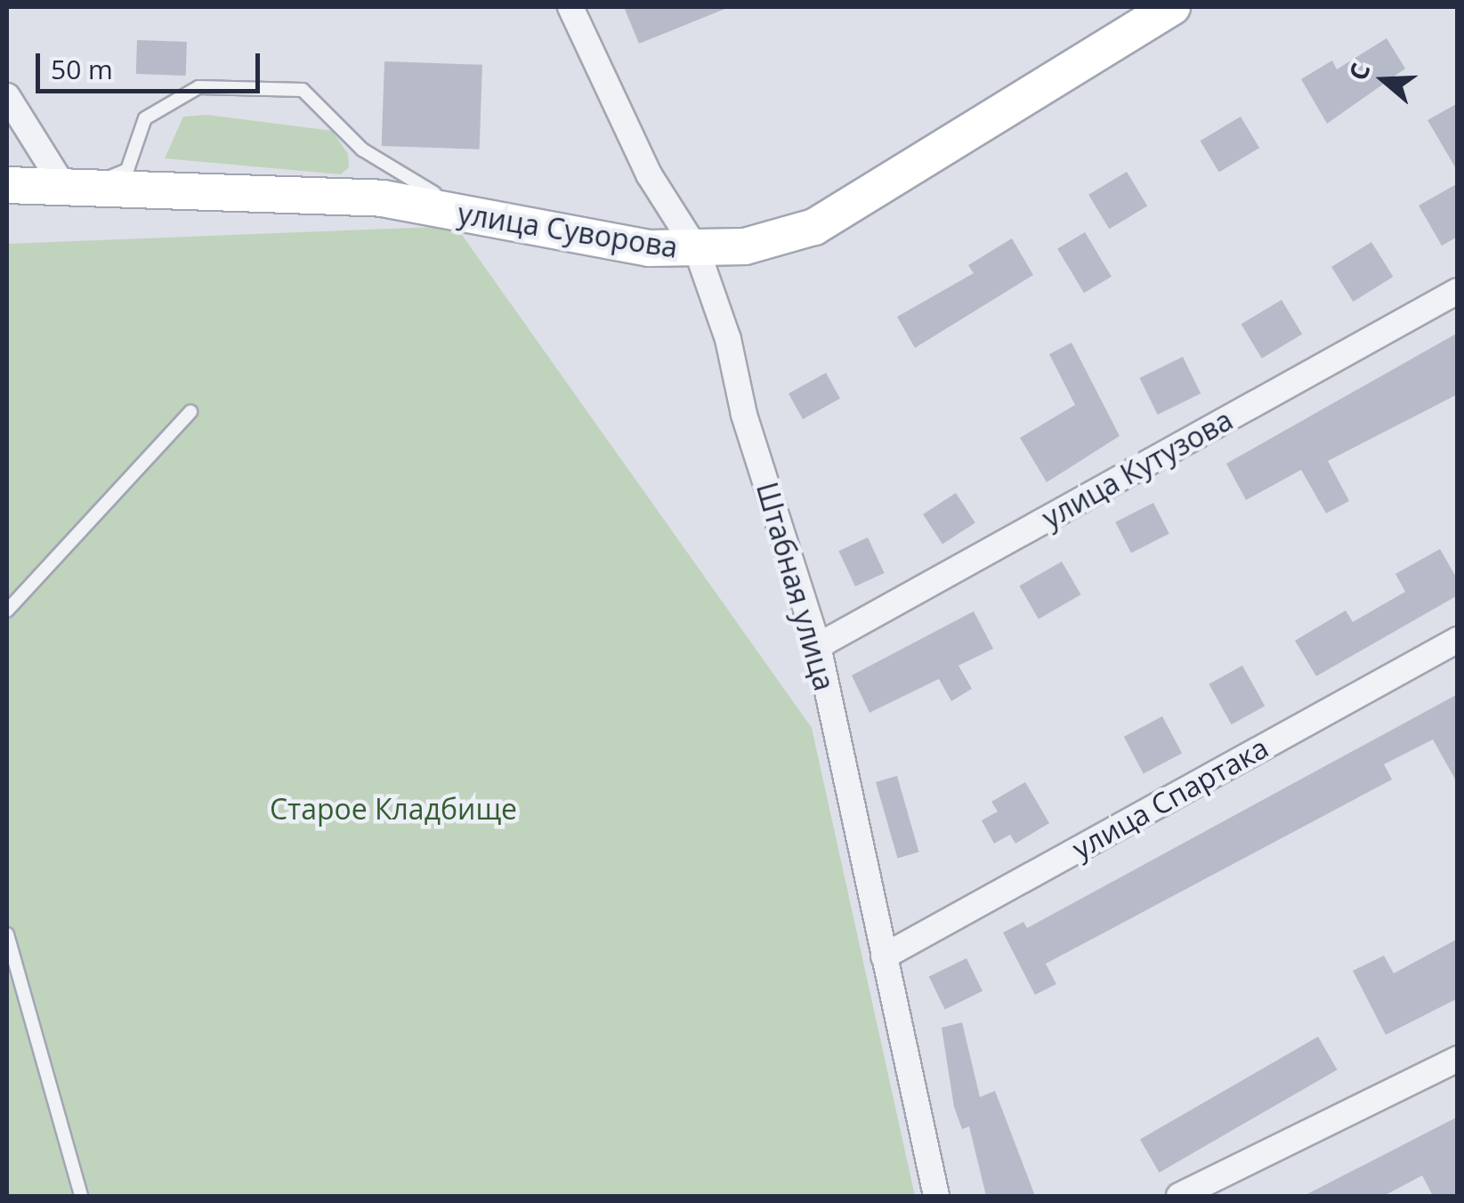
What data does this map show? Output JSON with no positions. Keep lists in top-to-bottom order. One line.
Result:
{"streets":{"street":["улица Суворова","улица Кутузова","Штабная улица","улица Спартака"]},"crossings":[["улица Суворова","Штабная улица"],["улица Кутузова","Штабная улица"],["Штабная улица","улица Спартака"]],"parks":["Старое Кладбище"],"scale_bar":"50 m","north":"left"}
